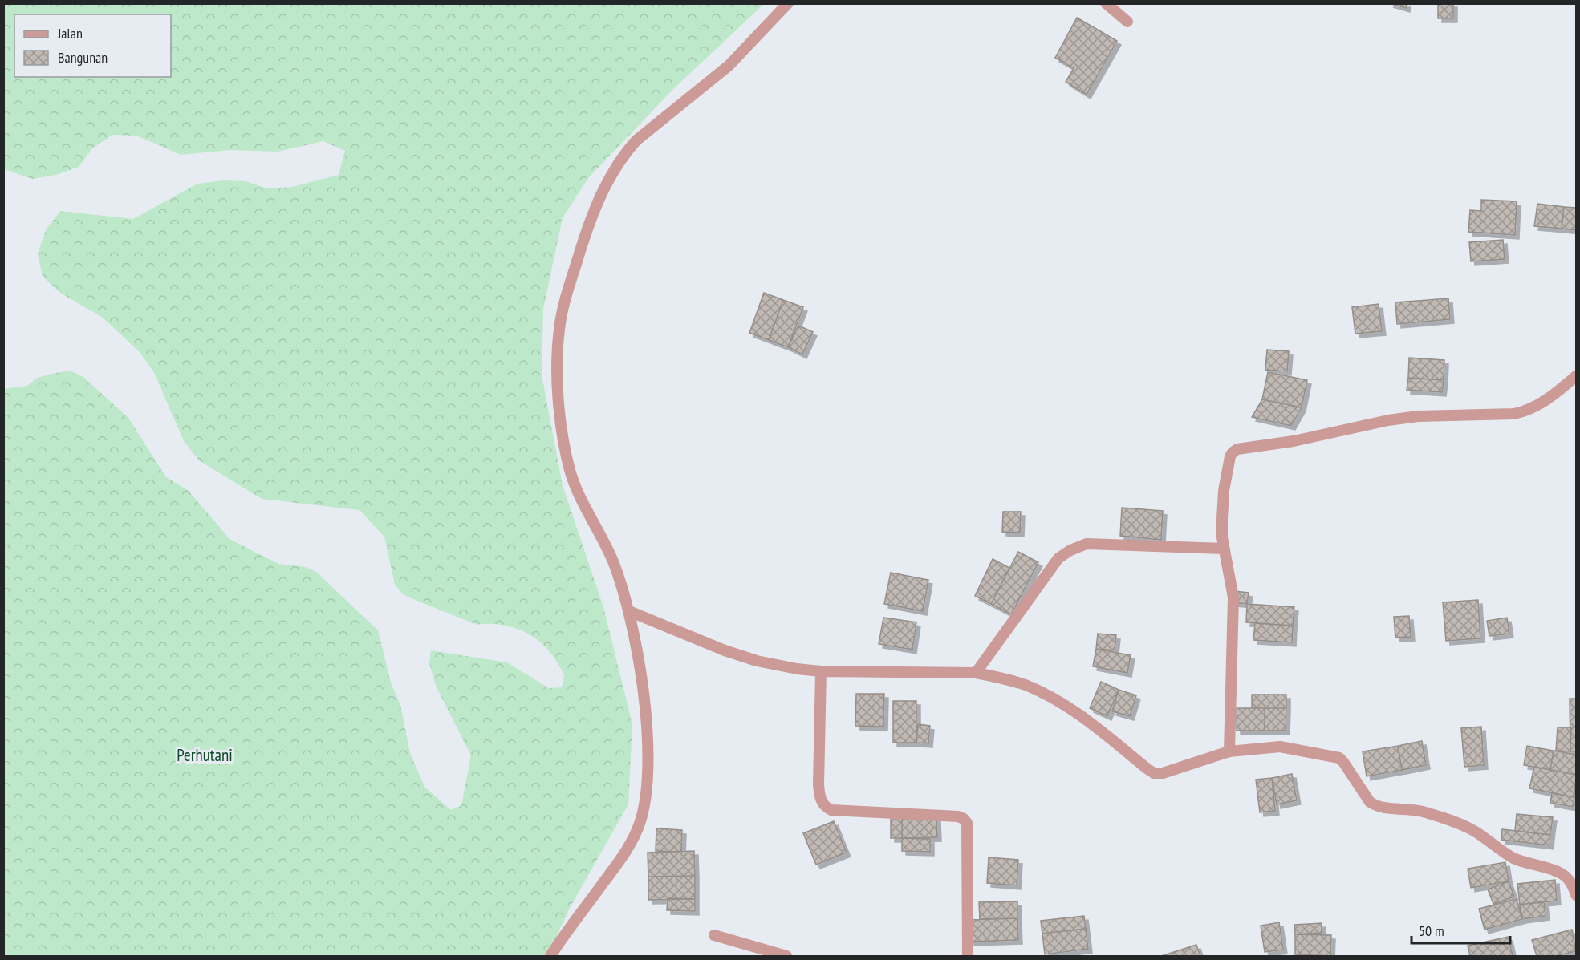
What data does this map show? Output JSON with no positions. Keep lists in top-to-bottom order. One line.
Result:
{"parks":["Perhutani"],"legend":["Jalan","Bangunan"],"scale_bar":"50 m"}
